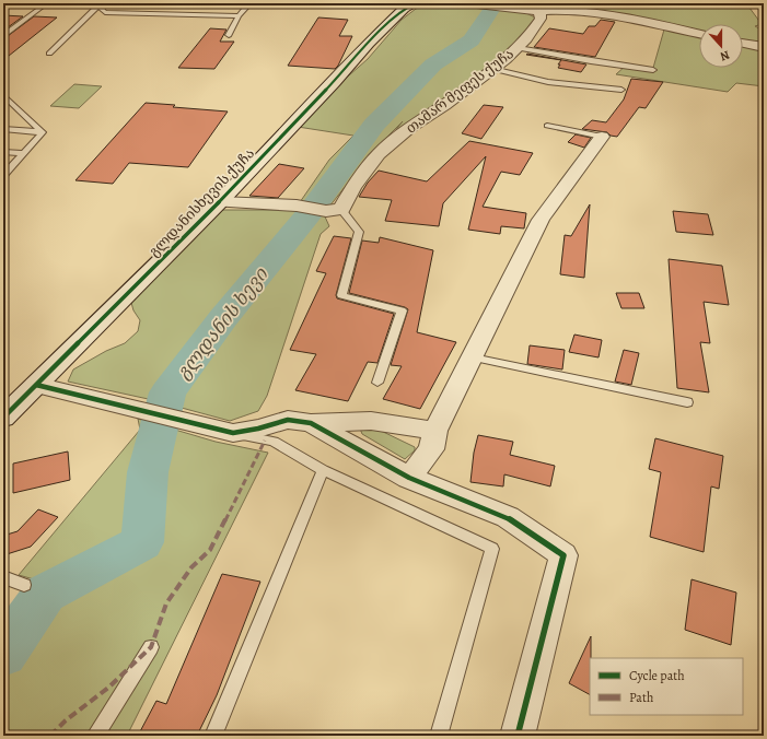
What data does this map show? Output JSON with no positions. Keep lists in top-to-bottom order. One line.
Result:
{"streets":{"street":["თამარ მეფეს ქუჩა","გლდანისხევის ქუჩა"]},"water":["გლდანის ხევი"],"legend":["Cycle path","Path"],"north":"bottom"}
